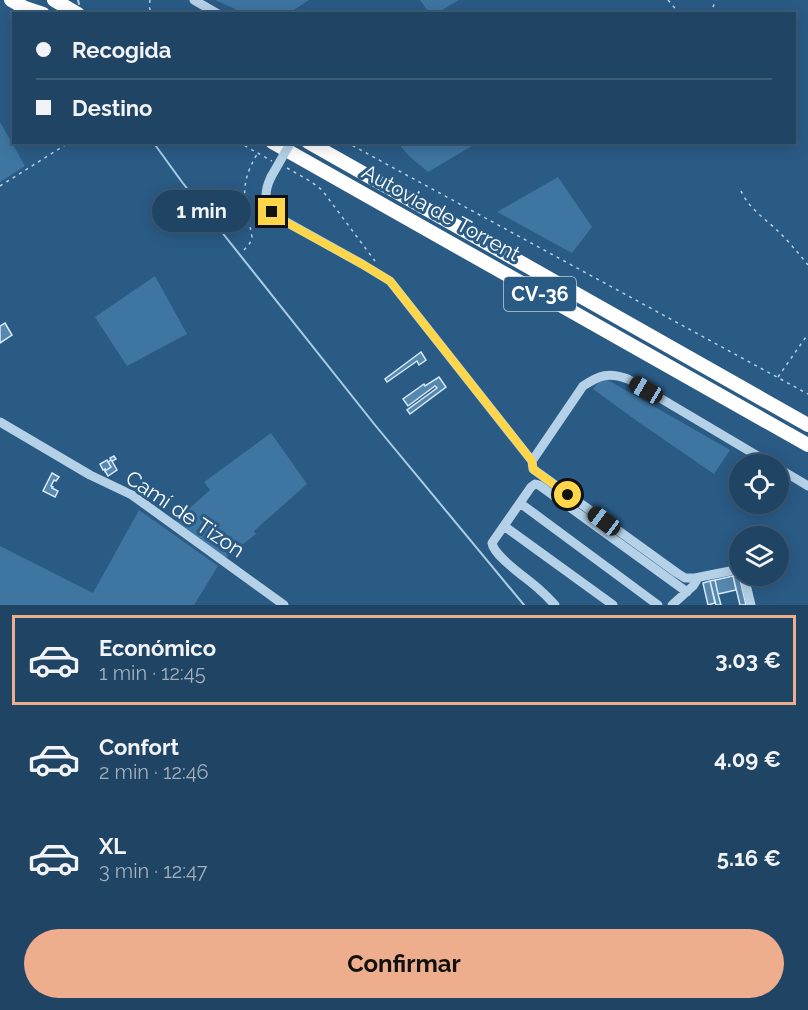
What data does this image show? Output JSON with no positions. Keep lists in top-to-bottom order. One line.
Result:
{"streets":{"highway":["Autovia de Torrent","CV-36"],"street":["Camí de Tizon"]},"page":{"banner":["Recogida","Destino"],"bubble":"1 min","list":[{"name":"Económico","note":"1 min · 12:45","value":"3.03 €"},{"name":"Confort","note":"2 min · 12:46","value":"4.09 €"},{"name":"XL","note":"3 min · 12:47","value":"5.16 €"}],"buttons":"Confirmar"}}
